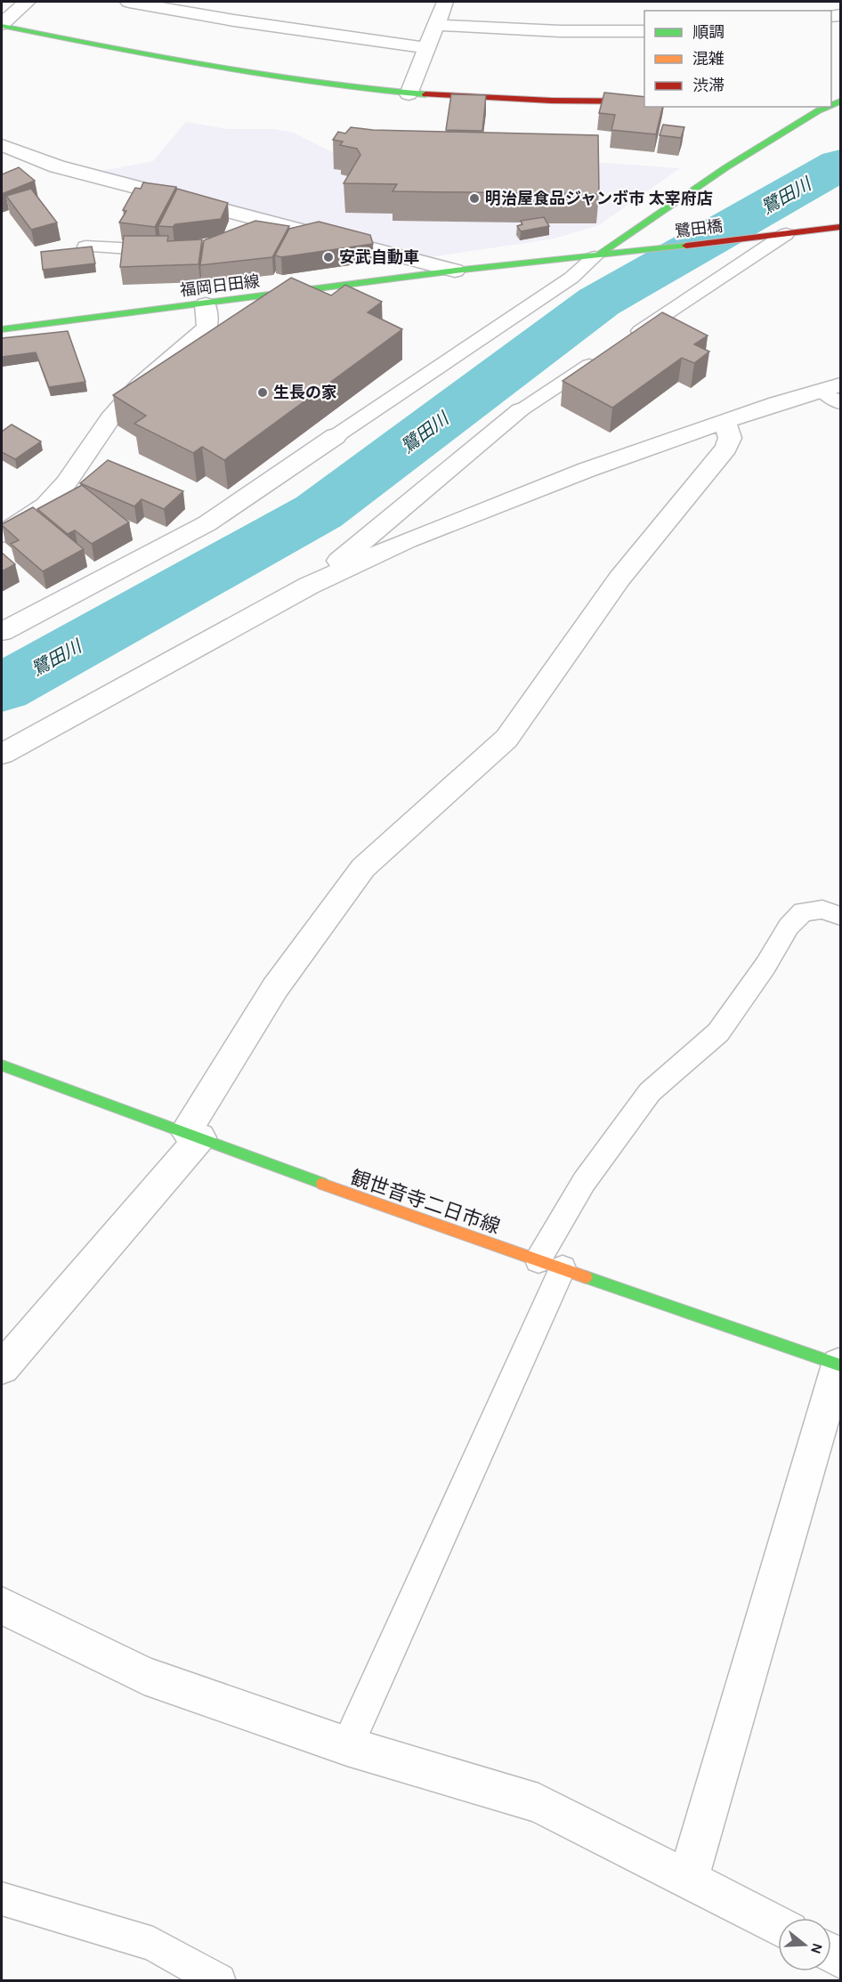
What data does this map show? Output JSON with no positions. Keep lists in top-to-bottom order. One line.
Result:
{"streets":{"main road":["鷺田橋","福岡日田線","観世音寺二日市線"]},"crossings":[["鷺田橋","福岡日田線"]],"water":["鷺田川"],"places":["明治屋食品ジャンボ市 太宰府店","安武自動車","生長の家"],"legend":["順調","混雑","渋滞"],"north":"right"}
